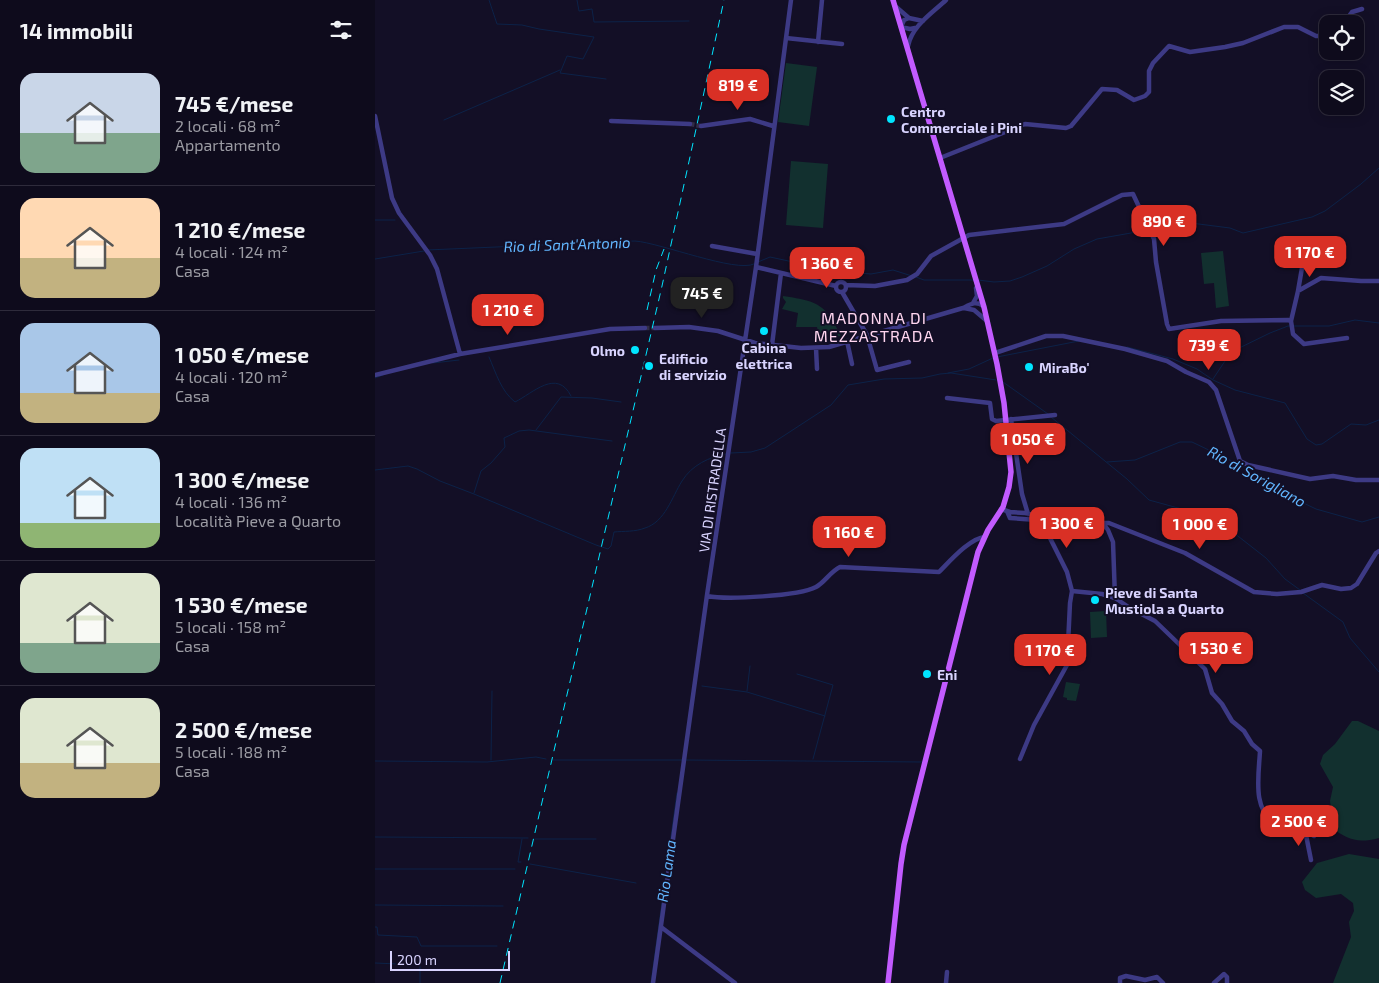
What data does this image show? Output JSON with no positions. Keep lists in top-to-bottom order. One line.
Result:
{"streets":{"street":["VIA DI RISTRADELLA"]},"districts":["MADONNA DI MEZZASTRADA"],"water":["Rio di Sant'Antonio","Rio di Sorigliano","Rio Lama"],"places":["Centro Commerciale i Pini","Cabina elettrica","Olmo","Edificio di servizio","MiraBo'","Pieve di Santa Mustiola a Quarto","Eni"],"scale_bar":"200 m","page":{"heading":"14 immobili","list":[{"name":"745 €/mese","note":"2 locali · 68 m² · Appartamento"},{"name":"1 210 €/mese","note":"4 locali · 124 m² · Casa"},{"name":"1 050 €/mese","note":"4 locali · 120 m² · Casa"},{"name":"1 300 €/mese","note":"4 locali · 136 m² · Località Pieve a Quarto"},{"name":"1 530 €/mese","note":"5 locali · 158 m² · Casa"},{"name":"2 500 €/mese","note":"5 locali · 188 m² · Casa"}],"price":["819 €","890 €","1 170 €","1 360 €","745 €","1 210 €","739 €","1 050 €","1 300 €","1 000 €","1 160 €","1 530 €","1 170 €","2 500 €"],"scale":"200 m"}}
